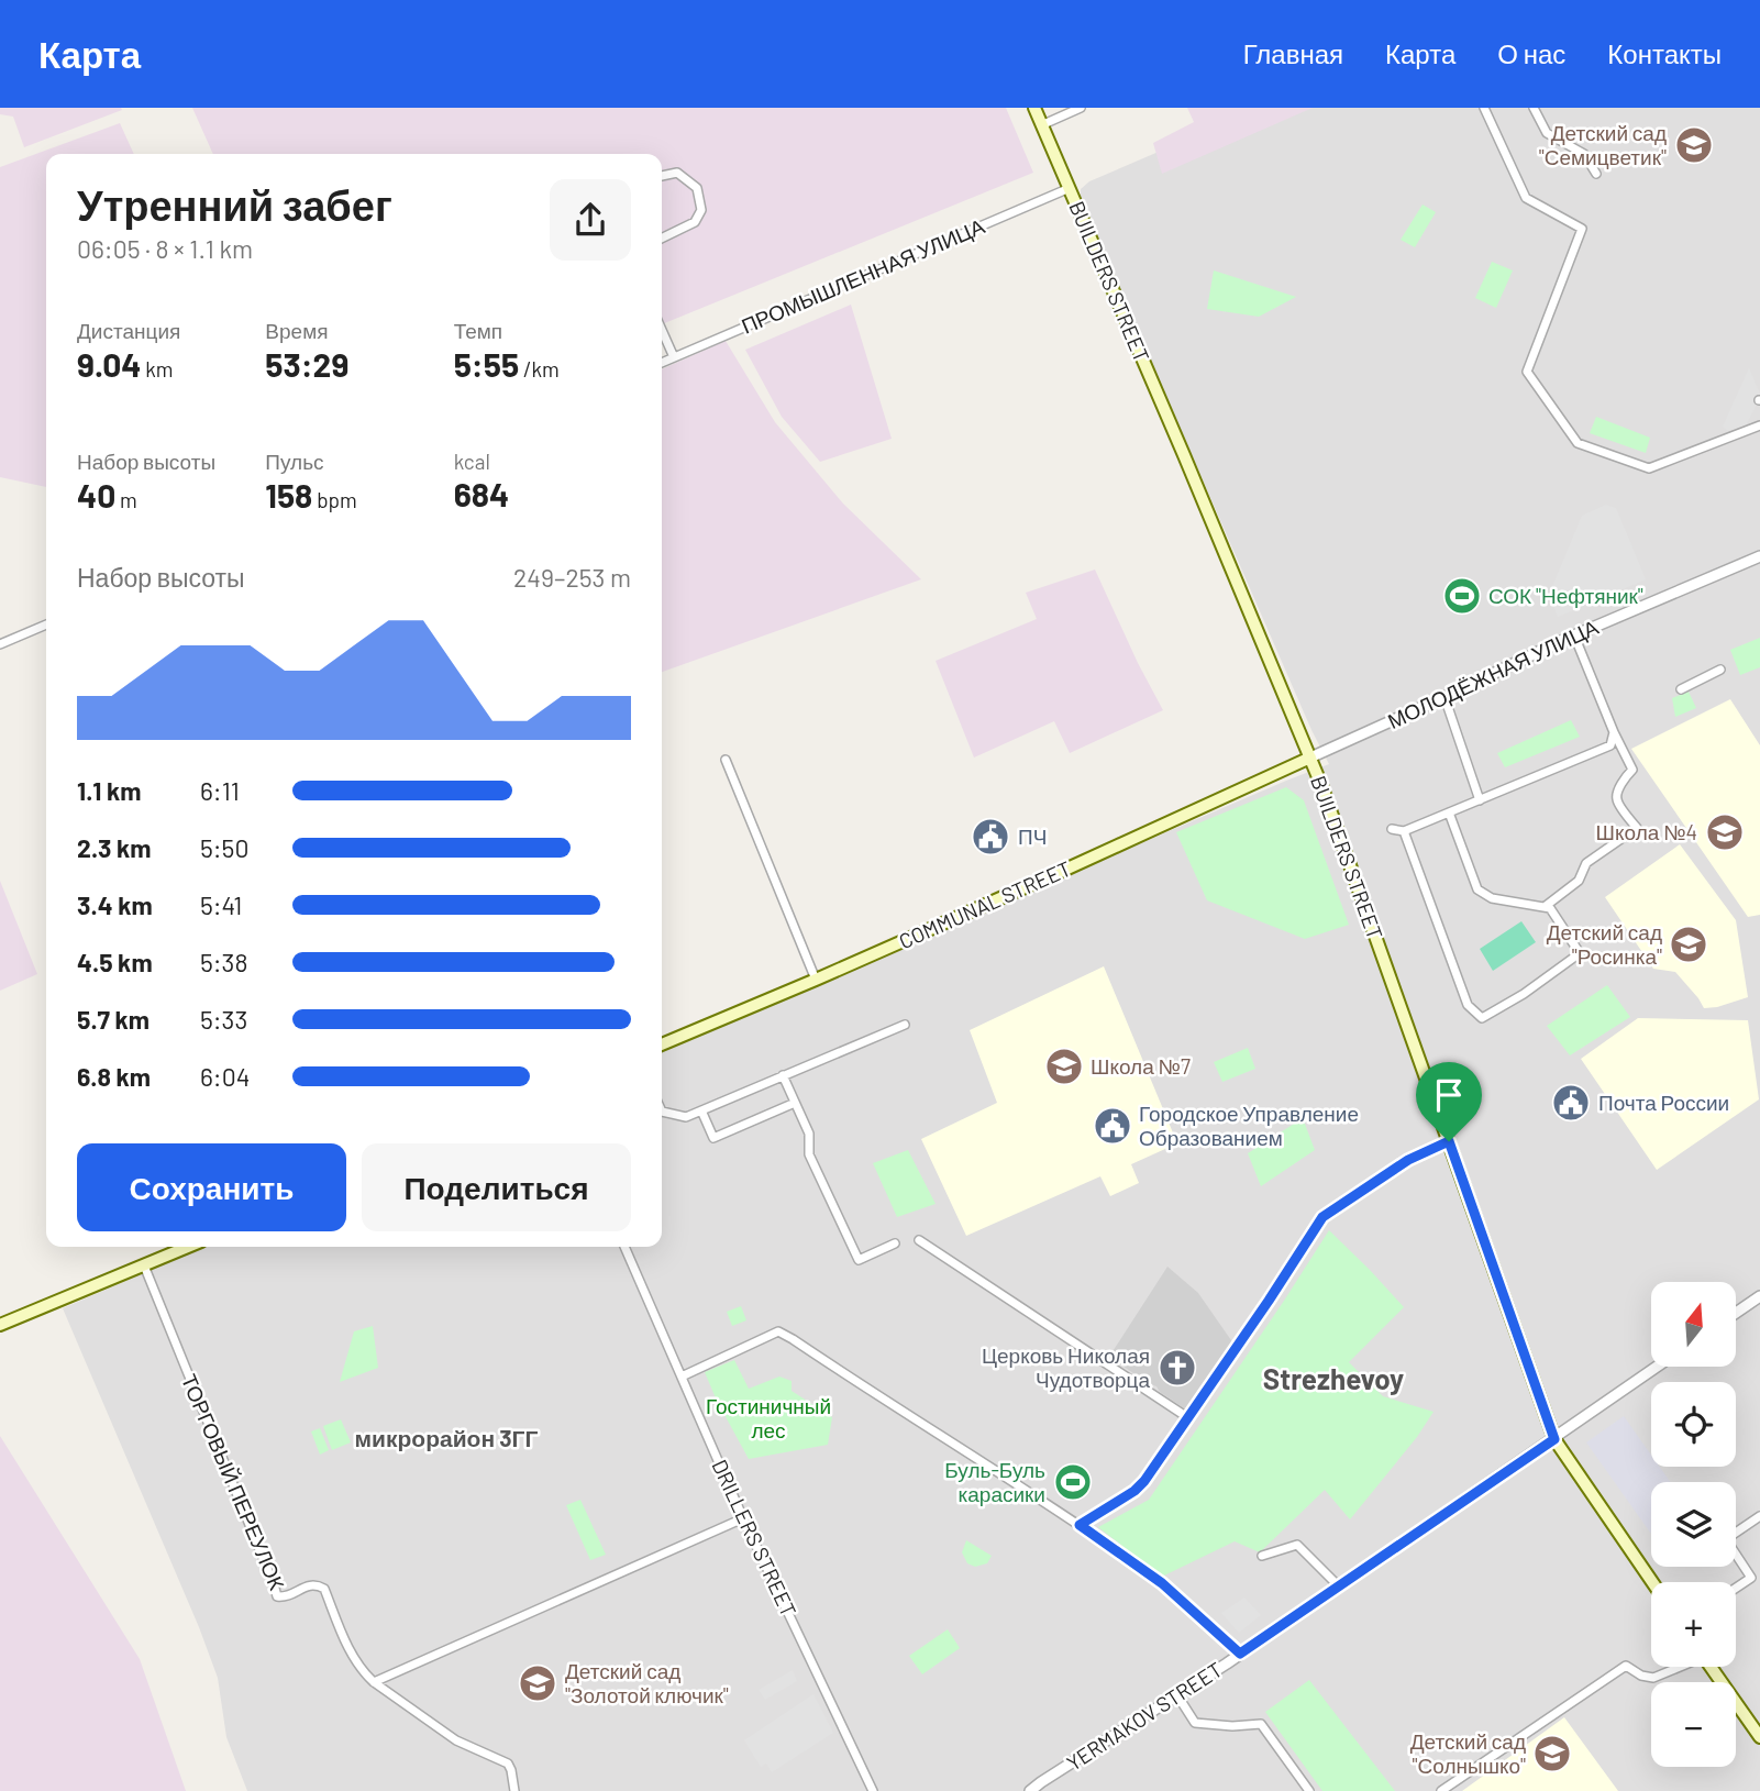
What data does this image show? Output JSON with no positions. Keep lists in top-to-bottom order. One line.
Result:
{"streets":{"main road":["BUILDERS STREET","COMMUNAL STREET"],"street":["ПРОМЫШЛЕННАЯ УЛИЦА","МОЛОДЁЖНАЯ УЛИЦА","ТОРГОВЫЙ ПЕРЕУЛОК","DRILLERS STREET","YERMAKOV STREET"]},"crossings":[["ПРОМЫШЛЕННАЯ УЛИЦА","BUILDERS STREET"],["BUILDERS STREET","МОЛОДЁЖНАЯ УЛИЦА"],["BUILDERS STREET","COMMUNAL STREET"],["BUILDERS STREET","YERMAKOV STREET"],["МОЛОДЁЖНАЯ УЛИЦА","COMMUNAL STREET"]],"districts":["Strezhevoy","микрорайон 3ГГ"],"parks":["Гостиничный лес"],"places":{"school or university":["Детский сад \"Семицветик\"","Школа №4","Детский сад \"Росинка\"","Школа №7","Детский сад \"Золотой ключик\"","Детский сад \"Солнышко\""],"sports":["СОК \"Нефтяник\"","Буль-Буль карасики"],"public building":["ПЧ","Почта России","Городское Управление Образованием"],"church":["Церковь Николая Чудотворца"]},"north":"top","page":{"header":"Карта","nav":["Главная","Карта","О нас","Контакты"],"heading":["Утренний забег","06:05 · 8 × 1.1 km"],"stats":[["Дистанция","9.04 km"],["Время","53:29"],["Темп","5:55 /km"],["Набор высоты","40 m"],["Пульс","158 bpm"],["kcal","684"]],"chart":["Набор высоты","249–253 m"],"list":[{"name":"1.1 km","note":"6:11"},{"name":"2.3 km","note":"5:50"},{"name":"3.4 km","note":"5:41"},{"name":"4.5 km","note":"5:38"},{"name":"5.7 km","note":"5:33"},{"name":"6.8 km","note":"6:04"}],"buttons":["Сохранить","Поделиться"],"map_buttons":["+","−"]}}
